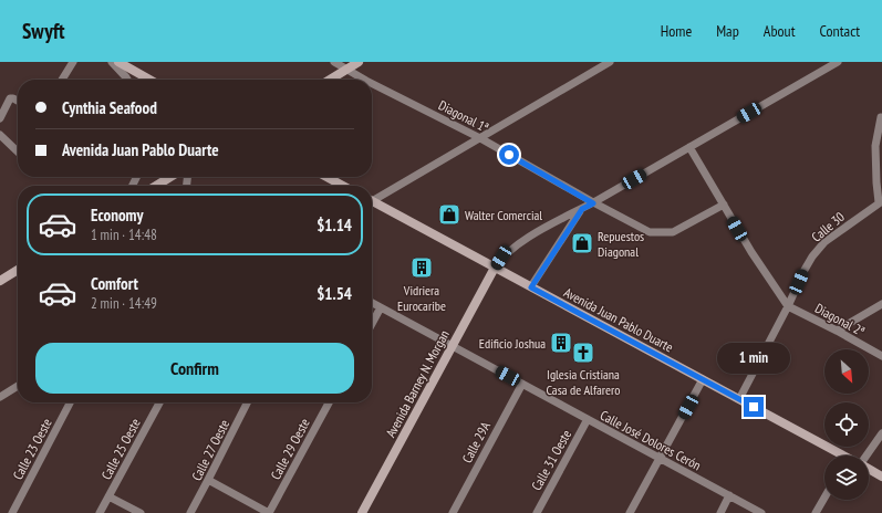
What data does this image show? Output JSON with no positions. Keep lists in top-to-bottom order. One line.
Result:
{"streets":{"main road":["Avenida Juan Pablo Duarte","Avenida Barney N. Morgan"],"street":["Diagonal 1ª","Calle 30","Diagonal 2ª","Calle José Dolores Cerón","Calle 29A","Calle 23 Oeste","Calle 25 Oeste","Calle 29 Oeste","Calle 27 Oeste","Calle 31 Oeste"]},"crossings":[["Diagonal 1ª","Diagonal 2ª"],["Calle 30","Avenida Juan Pablo Duarte"],["Calle 30","Diagonal 2ª"],["Avenida Juan Pablo Duarte","Avenida Barney N. Morgan"],["Avenida Barney N. Morgan","Calle José Dolores Cerón"],["Calle José Dolores Cerón","Calle 29A"],["Calle José Dolores Cerón","Calle 31 Oeste"]],"places":{"shop":["Walter Comercial","Repuestos Diagonal"],"building":["Vidriera Eurocaribe","Edificio Joshua"],"church":["Iglesia Cristiana Casa de Alfarero"]},"north":"bottom right","page":{"header":"Swyft","nav":["Home","Map","About","Contact"],"banner":["Cynthia Seafood","Avenida Juan Pablo Duarte"],"list":[{"name":"Economy","note":"1 min · 14:48","value":"$1.14"},{"name":"Comfort","note":"2 min · 14:49","value":"$1.54"}],"buttons":"Confirm","bubble":"1 min"}}
